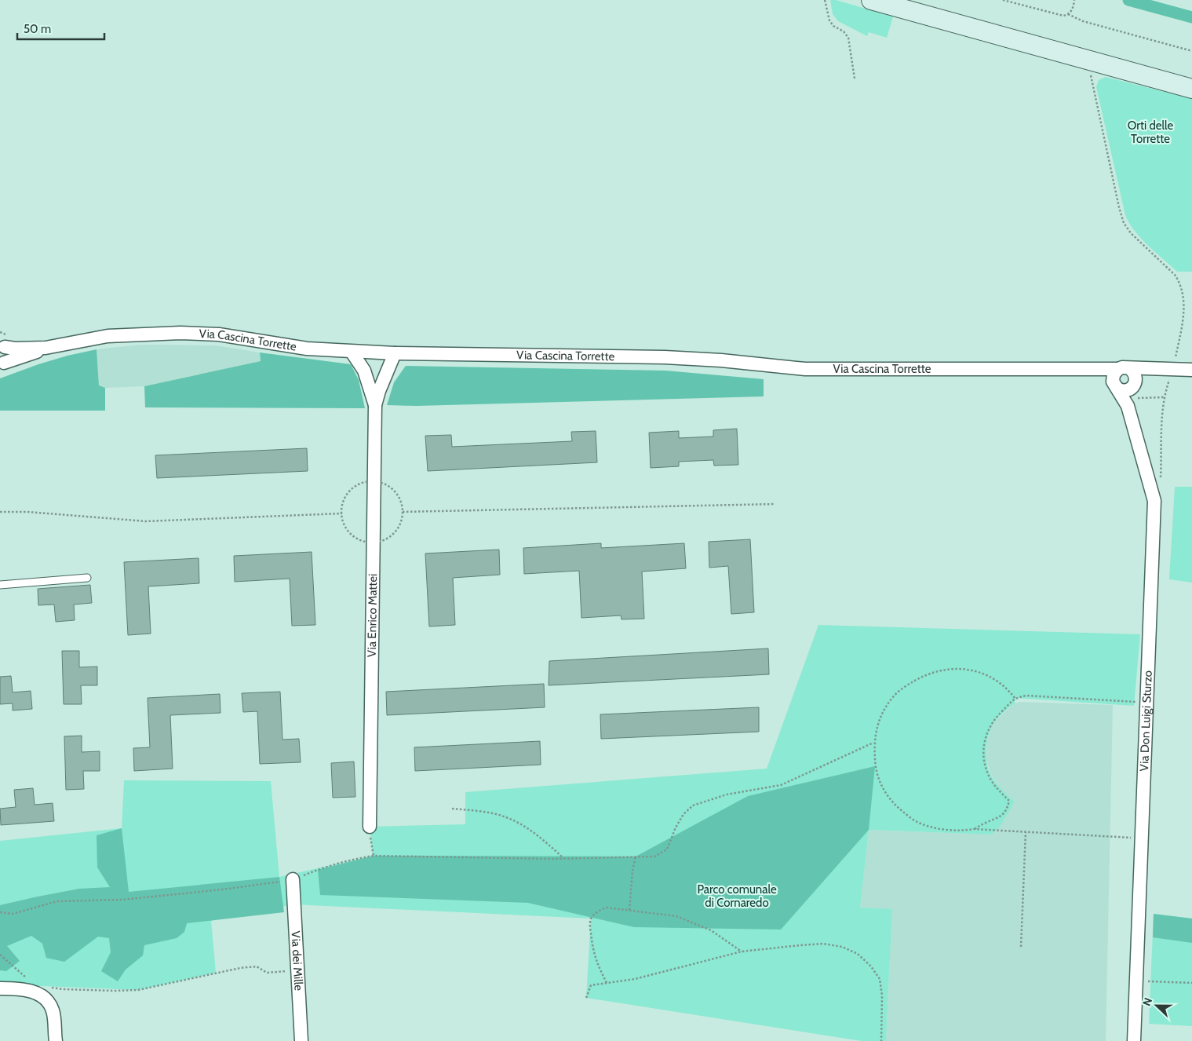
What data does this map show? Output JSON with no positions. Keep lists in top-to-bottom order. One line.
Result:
{"streets":{"street":["Via Cascina Torrette","Via Enrico Mattei","Via Don Luigi Sturzo","Via dei Mille"]},"crossings":[["Via Cascina Torrette","Via Enrico Mattei"],["Via Cascina Torrette","Via Don Luigi Sturzo"]],"parks":["Orti delle Torrette","Parco comunale di Cornaredo"],"scale_bar":"50 m","north":"left"}
